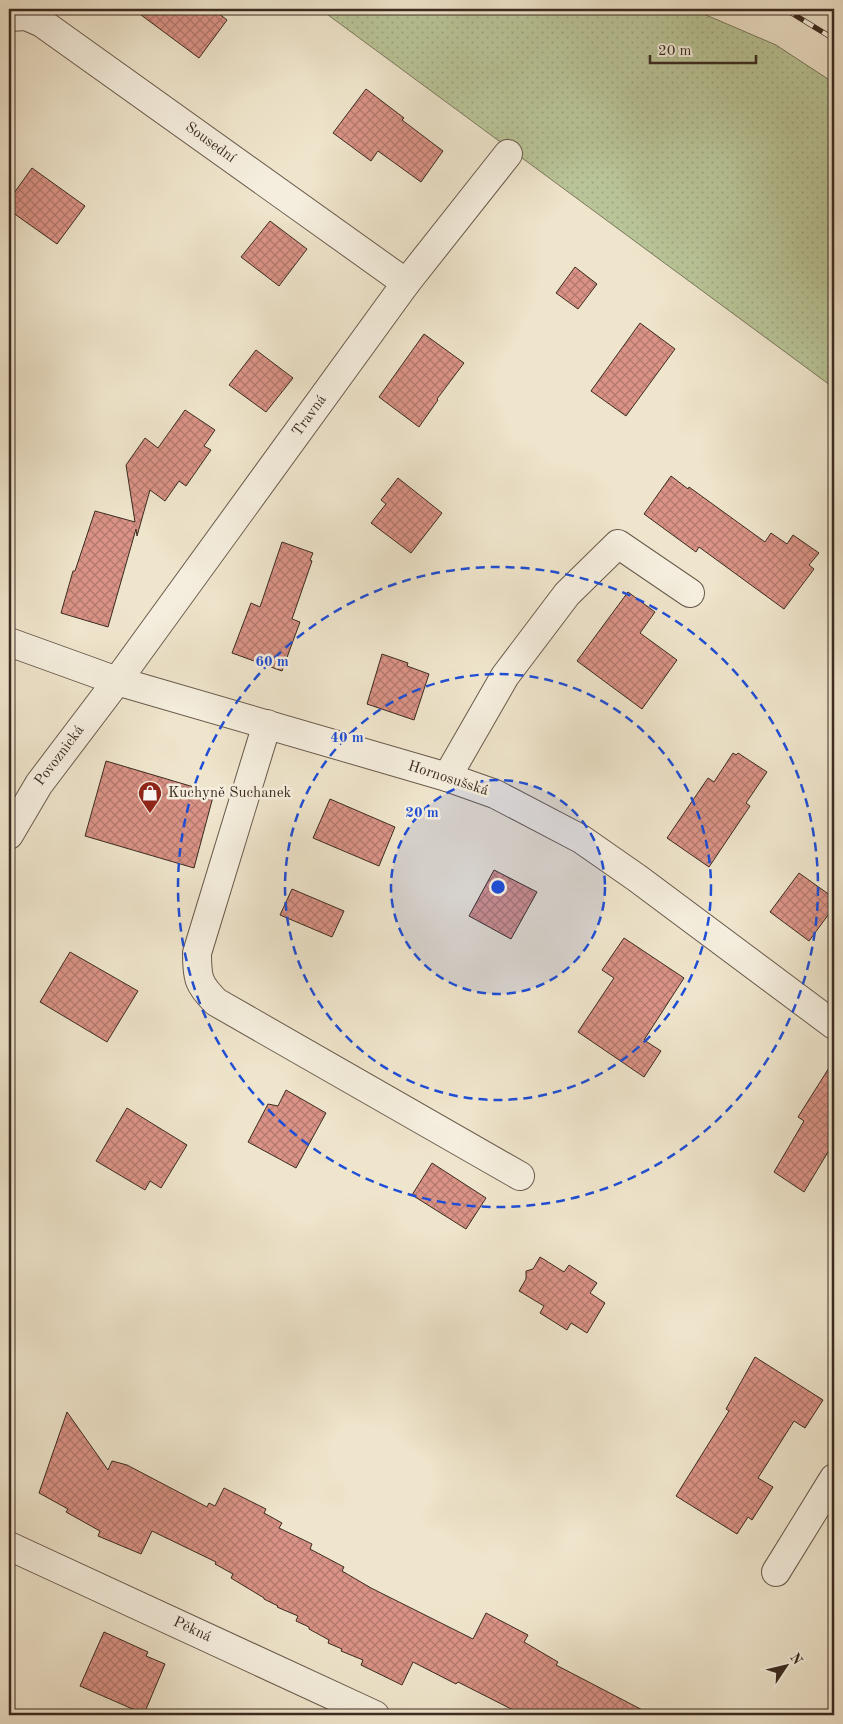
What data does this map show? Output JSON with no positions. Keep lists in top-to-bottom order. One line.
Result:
{"streets":{"street":["Sousední","Travná","Povoznická","Hornosušská","Pěkná"]},"crossings":[["Sousední","Travná"],["Travná","Povoznická"],["Travná","Hornosušská"],["Povoznická","Hornosušská"]],"places":{"shop":["Kuchyně Suchanek"]},"scale_bar":"20 m","north":"top right","rings":["60 m","40 m","20 m"]}
